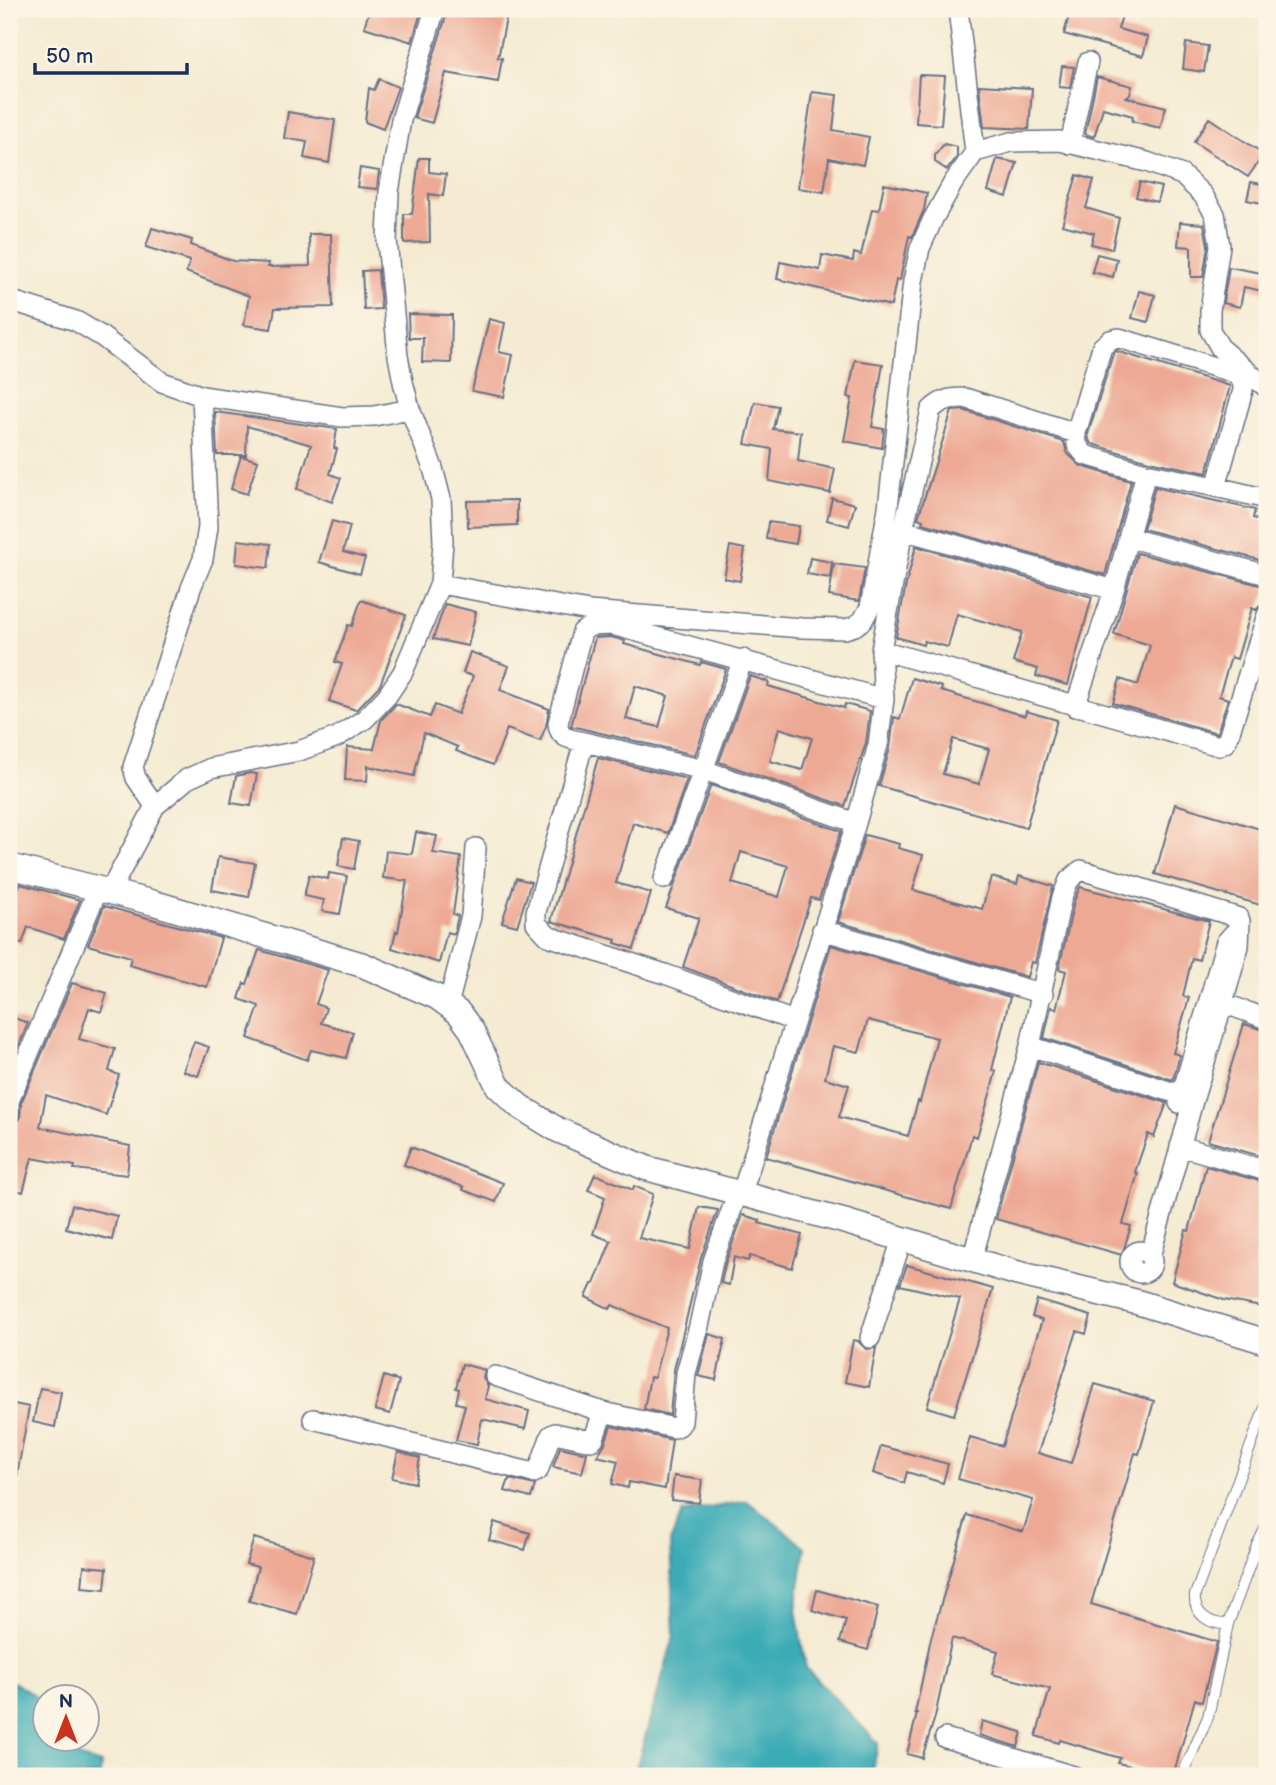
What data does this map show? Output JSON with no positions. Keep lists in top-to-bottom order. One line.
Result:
{"scale_bar":"50 m","north":"top"}
